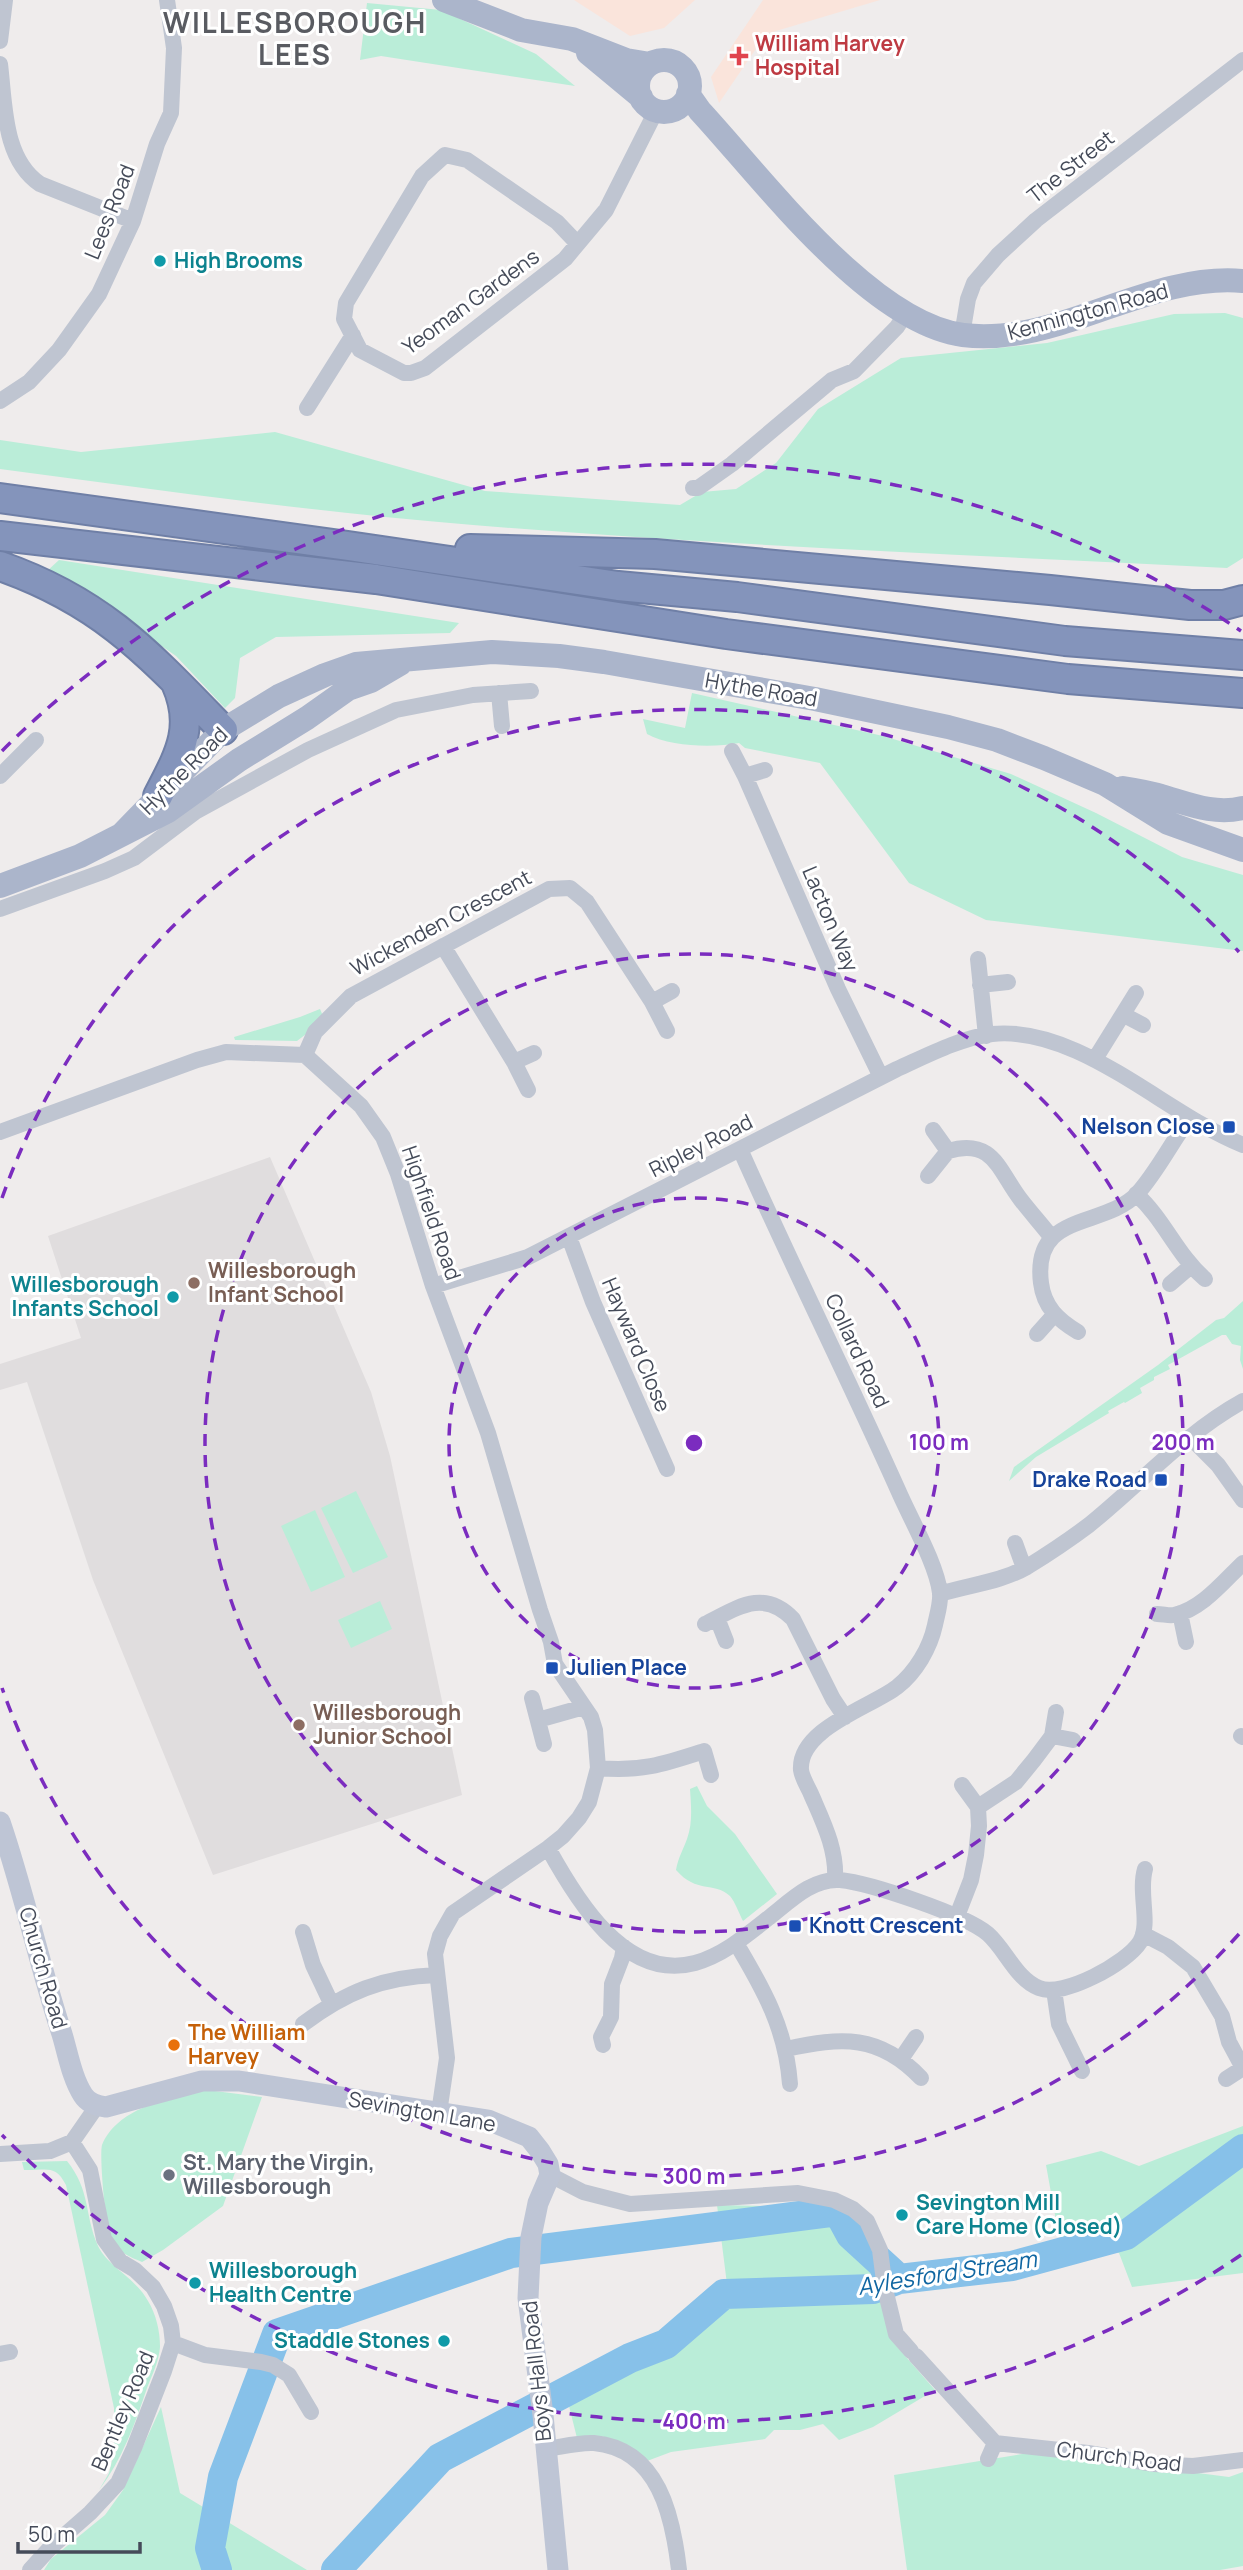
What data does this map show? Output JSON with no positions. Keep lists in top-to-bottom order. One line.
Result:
{"streets":{"main road":["Kennington Road","Hythe Road"],"street":["The Street","Lees Road","Yeoman Gardens","Lacton Way","Wickenden Crescent","Ripley Road","Highfield Road","Hayward Close","Collard Road","Church Road","Sevington Lane","Boys Hall Road","Bentley Road"]},"crossings":[["The Street","Kennington Road"],["Yeoman Gardens","Kennington Road"],["Lacton Way","Ripley Road"],["Wickenden Crescent","Highfield Road"],["Ripley Road","Highfield Road"],["Ripley Road","Hayward Close"],["Ripley Road","Collard Road"],["Highfield Road","Sevington Lane"],["Church Road","Sevington Lane"],["Sevington Lane","Boys Hall Road"]],"districts":["WILLESBOROUGH LEES"],"water":["Aylesford Stream"],"places":{"health":["William Harvey Hospital"],"other":["High Brooms","Willesborough Infant School","Willesborough Infants School","Willesborough Junior School","The William Harvey","St. Mary the Virgin, Willesborough","Sevington Mill Care Home (Closed)","Willesborough Health Centre","Staddle Stones"],"transit":["Nelson Close","Drake Road","Julien Place","Knott Crescent"]},"scale_bar":"50 m","rings":["100 m","200 m","300 m","400 m"]}
